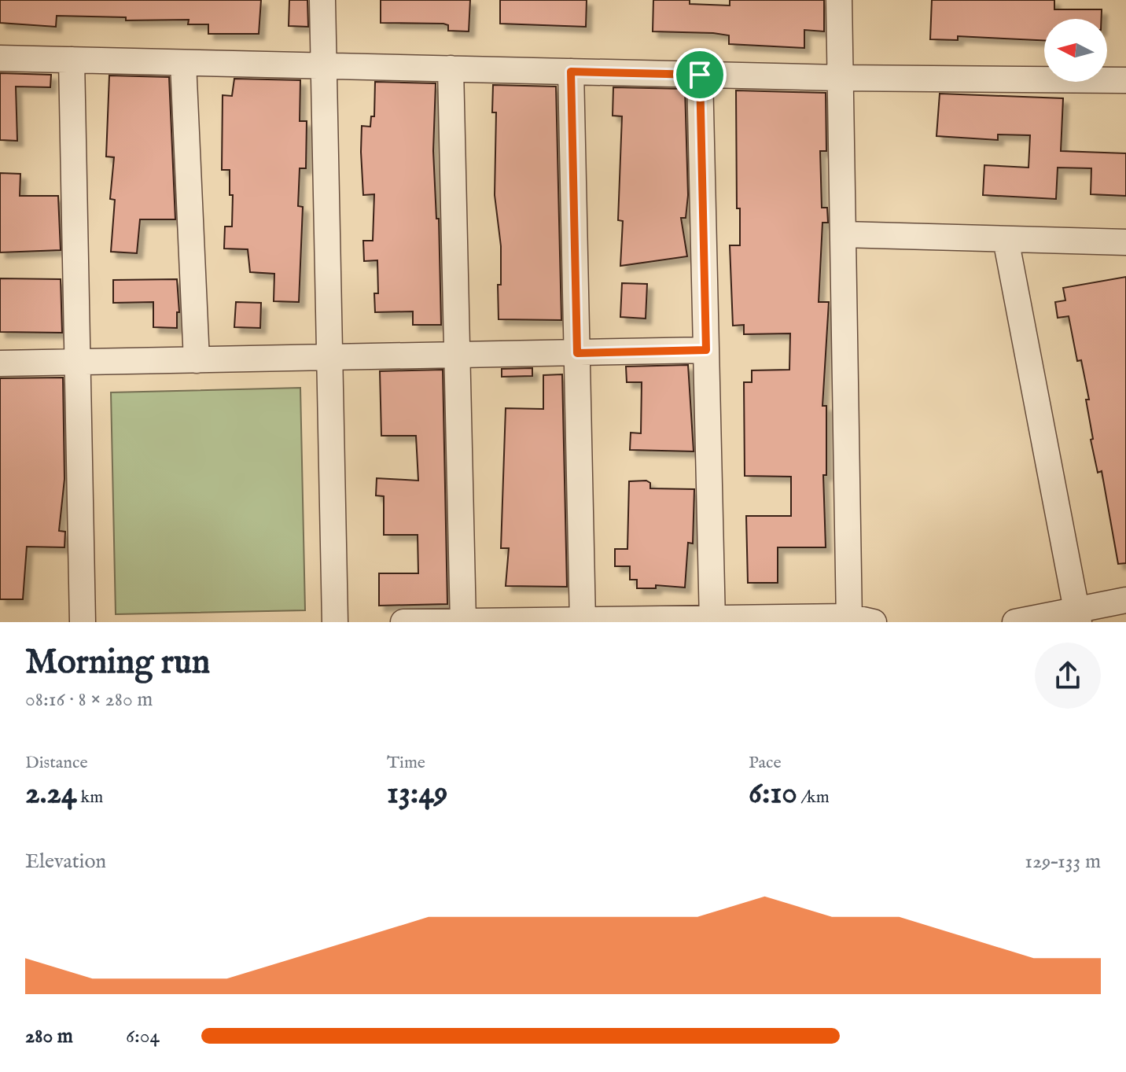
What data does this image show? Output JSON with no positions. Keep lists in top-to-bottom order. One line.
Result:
{"north":"left","page":{"heading":["Morning run","08:16 · 8 × 280 m"],"stats":[["Distance","2.24 km"],["Time","13:49"],["Pace","6:10 /km"]],"chart":["Elevation","129–133 m"],"list":[{"name":"280 m","note":"6:04"}]}}
